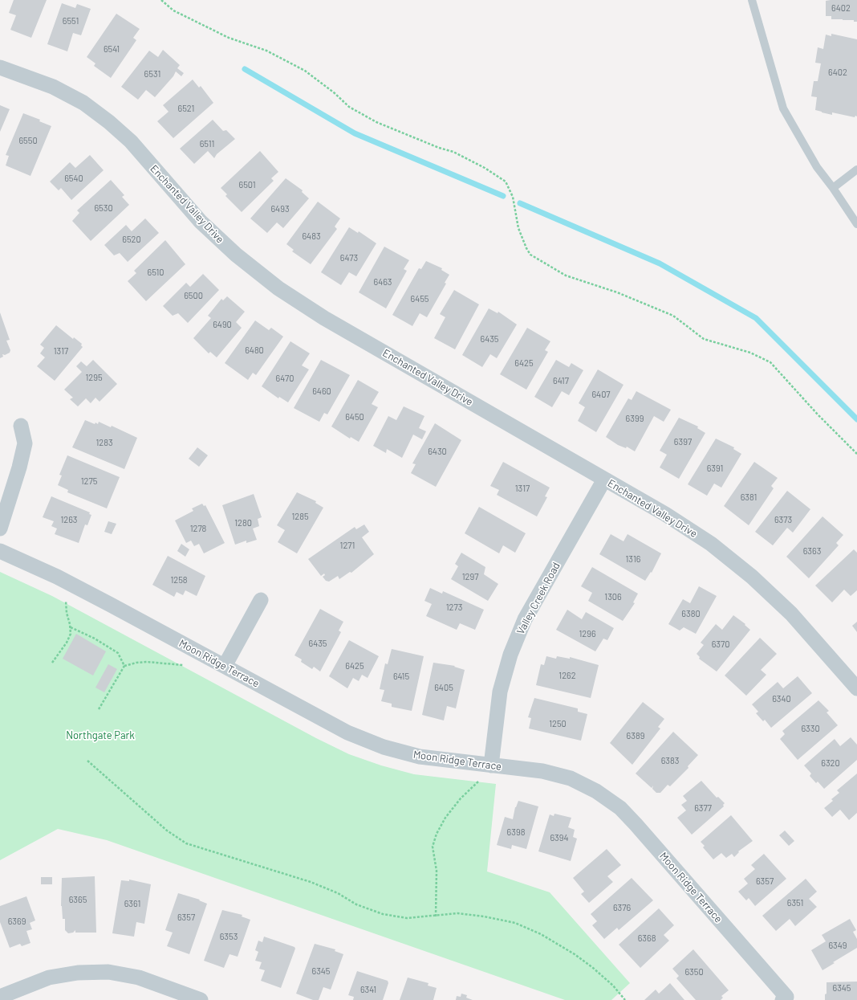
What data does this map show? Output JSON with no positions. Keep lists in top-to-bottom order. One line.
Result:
{"streets":{"street":["Enchanted Valley Drive","Valley Creek Road","Moon Ridge Terrace"]},"crossings":[["Enchanted Valley Drive","Valley Creek Road"],["Valley Creek Road","Moon Ridge Terrace"]],"parks":["Northgate Park"],"house_numbers":["6402","6551","6541","6402","6531","6521","6550","6511","6540","6501","6530","6493","6483","6520","6473","6510","6463","6500","6455","6490","6435","6480","1317","6425","1295","6470","6417","6460","6407","6450","6399","6397","1283","6430","6391","1275","1317","6381","1285","1263","6373","1280","1278","1271","6363","1316","1297","1258","1306","1273","6380","1296","6435","6370","6425","1262","6415","6405","6340","1250","6330","6389","6383","6320","6377","6398","6394","6357","6365","6351","6361","6376","6357","6369","6353","6368","6349","6345","6350","6345","6341"]}
